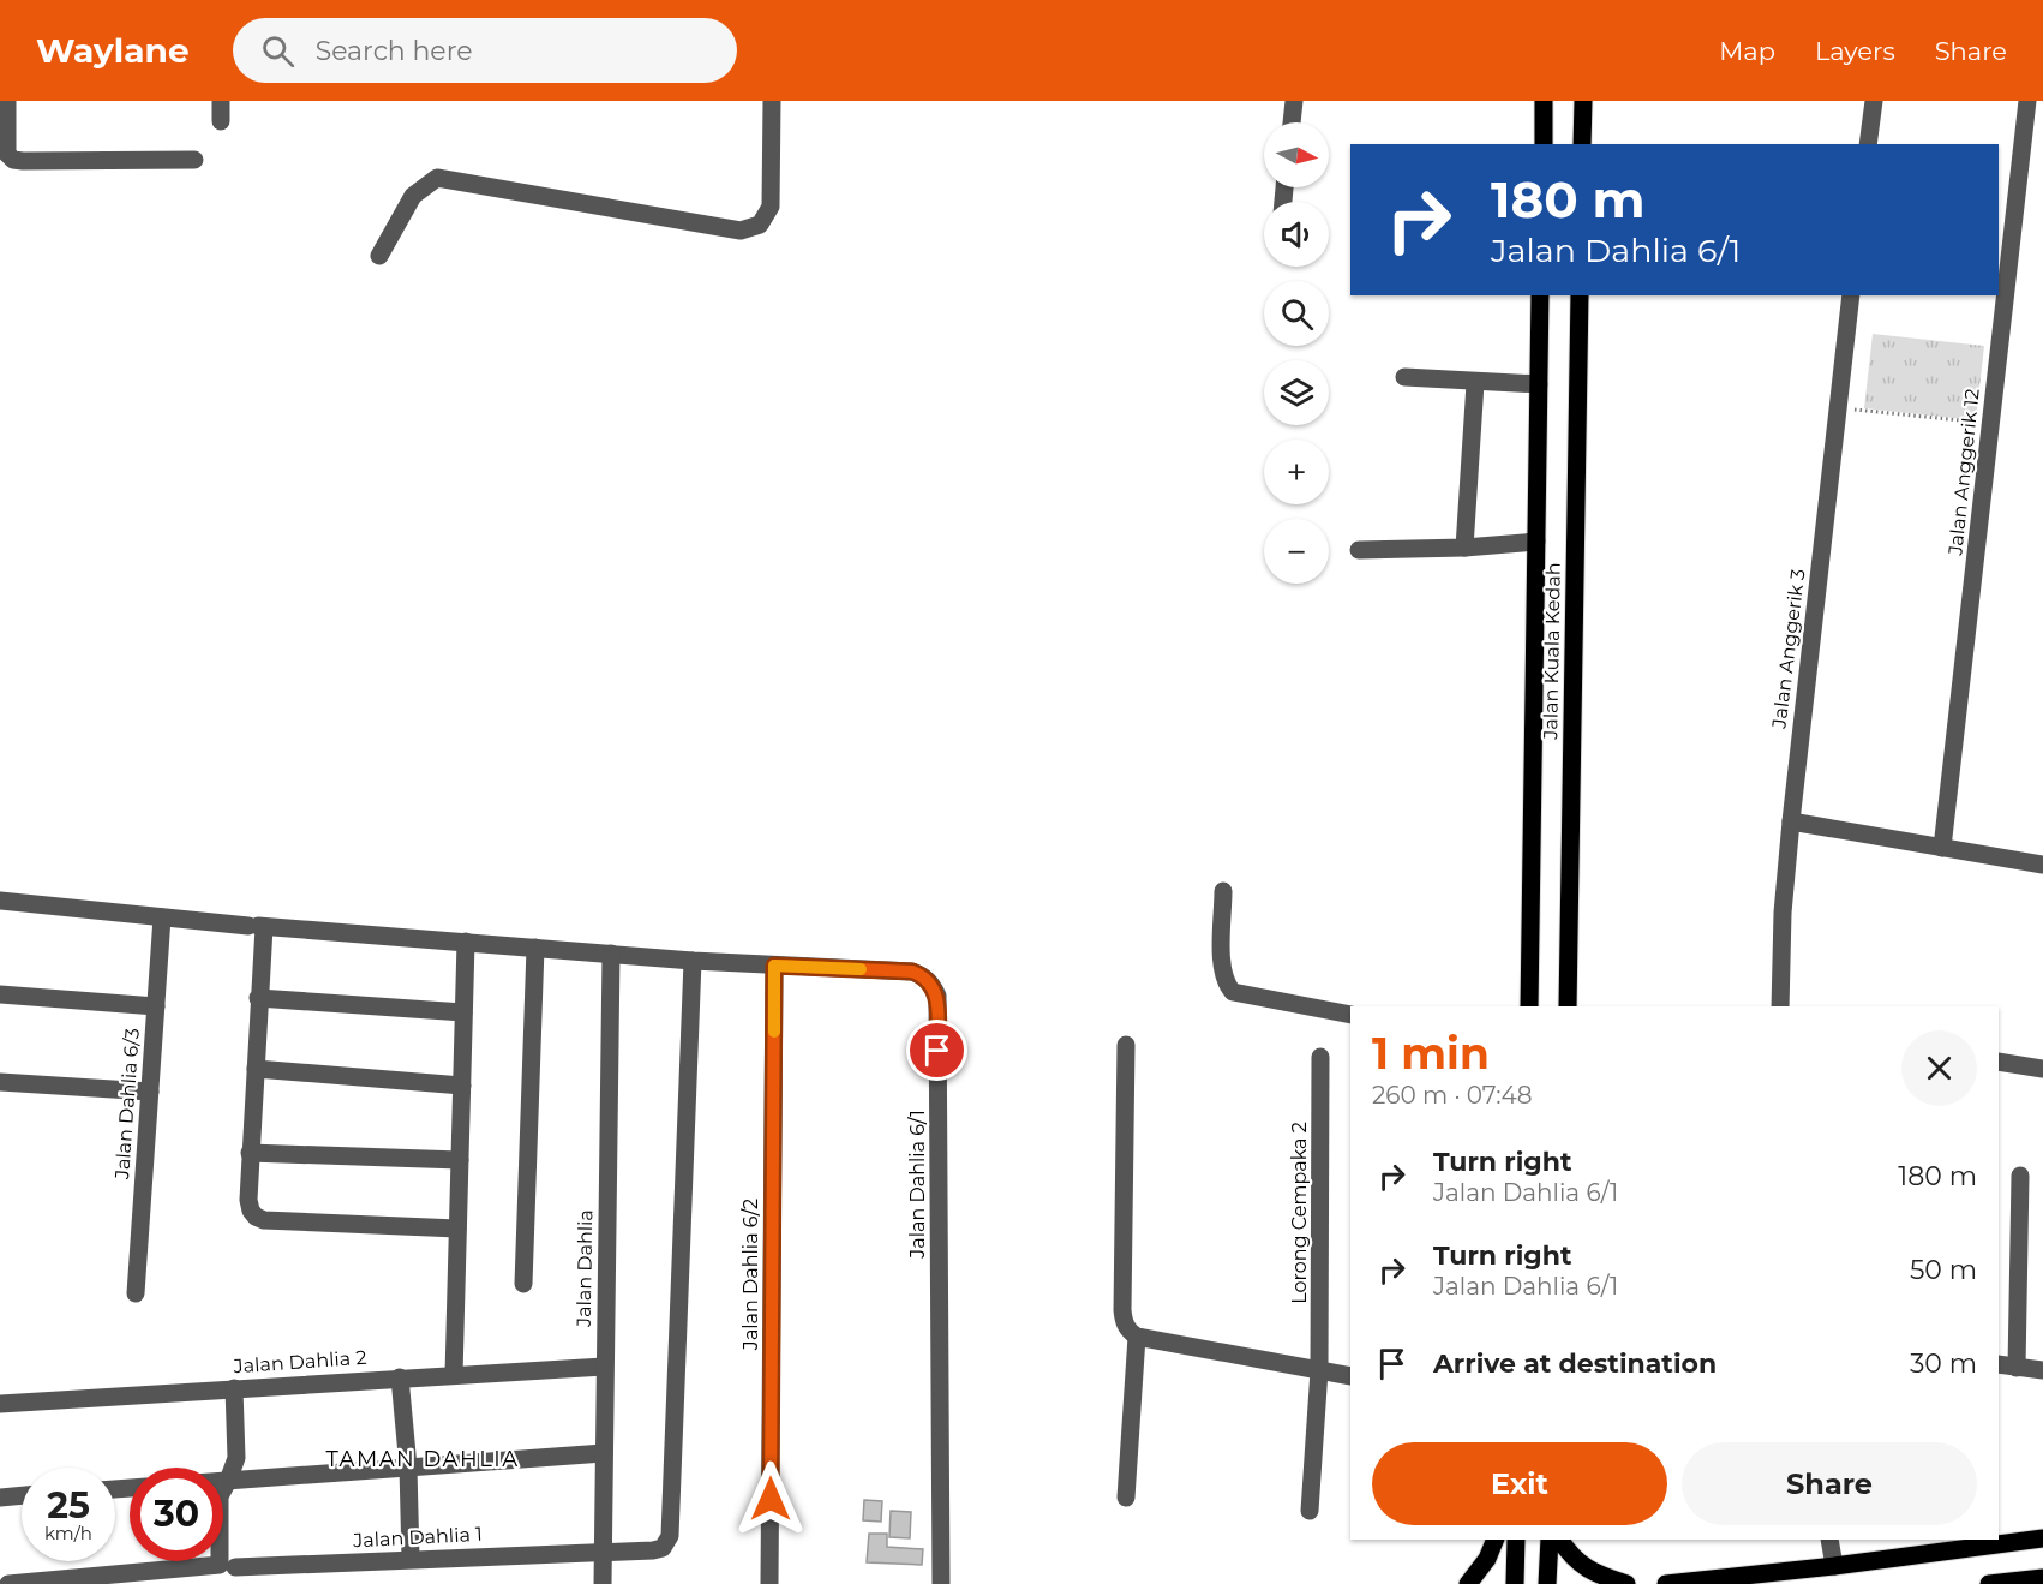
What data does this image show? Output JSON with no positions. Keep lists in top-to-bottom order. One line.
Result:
{"streets":{"main road":["Jalan Kuala Kedah"],"street":["Jalan Anggerik 12","Jalan Anggerik 3","Jalan Dahlia 6/3","Jalan Dahlia 6/1","Lorong Cempaka 2","Jalan Dahlia","Jalan Dahlia 6/2","Jalan Dahlia 2","Jalan Dahlia 1"]},"crossings":[["Jalan Dahlia 6/3","Jalan Dahlia 6/1"],["Jalan Dahlia 6/1","Jalan Dahlia"],["Jalan Dahlia 6/1","Jalan Dahlia 6/2"],["Jalan Dahlia 6/1","Jalan Dahlia 1"],["Jalan Dahlia","Jalan Dahlia 2"],["Jalan Dahlia","Jalan Dahlia 1"]],"districts":["TAMAN DAHLIA"],"north":"right","page":{"header":"Waylane","search":"Search here","nav":["Map","Layers","Share"],"map_buttons":["+","−"],"turn":["180 m","Jalan Dahlia 6/1"],"heading":["1 min","260 m · 07:48"],"list":[{"name":"Turn right","note":"Jalan Dahlia 6/1","value":"180 m"},{"name":"Turn right","note":"Jalan Dahlia 6/1","value":"50 m"},{"name":"Arrive at destination","value":"30 m"}],"buttons":["Exit","Share"],"speed":"25 km/h","limit":"30"}}
